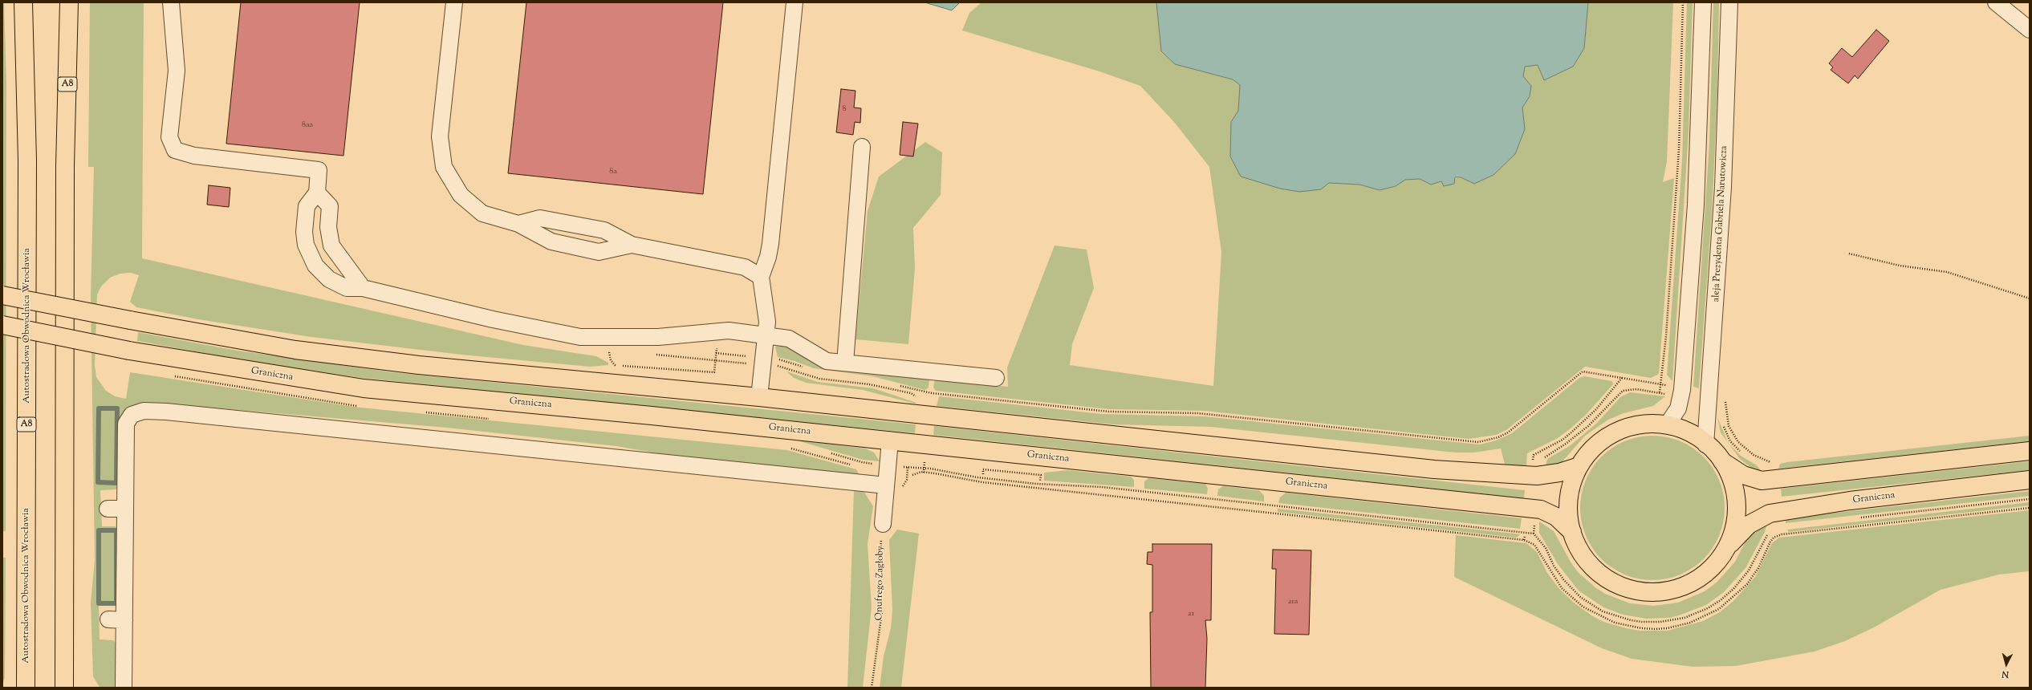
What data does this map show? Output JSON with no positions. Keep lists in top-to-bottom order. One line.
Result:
{"streets":{"main road":["A8","Autostradowa Obwodnica Wrocławia","Graniczna"],"street":["aleja Prezydenta Gabriela Narutowicza"],"path":["Onufrego Zagłoby"]},"house_numbers":["8","8aa","8a","21a","21"],"north":"bottom"}
